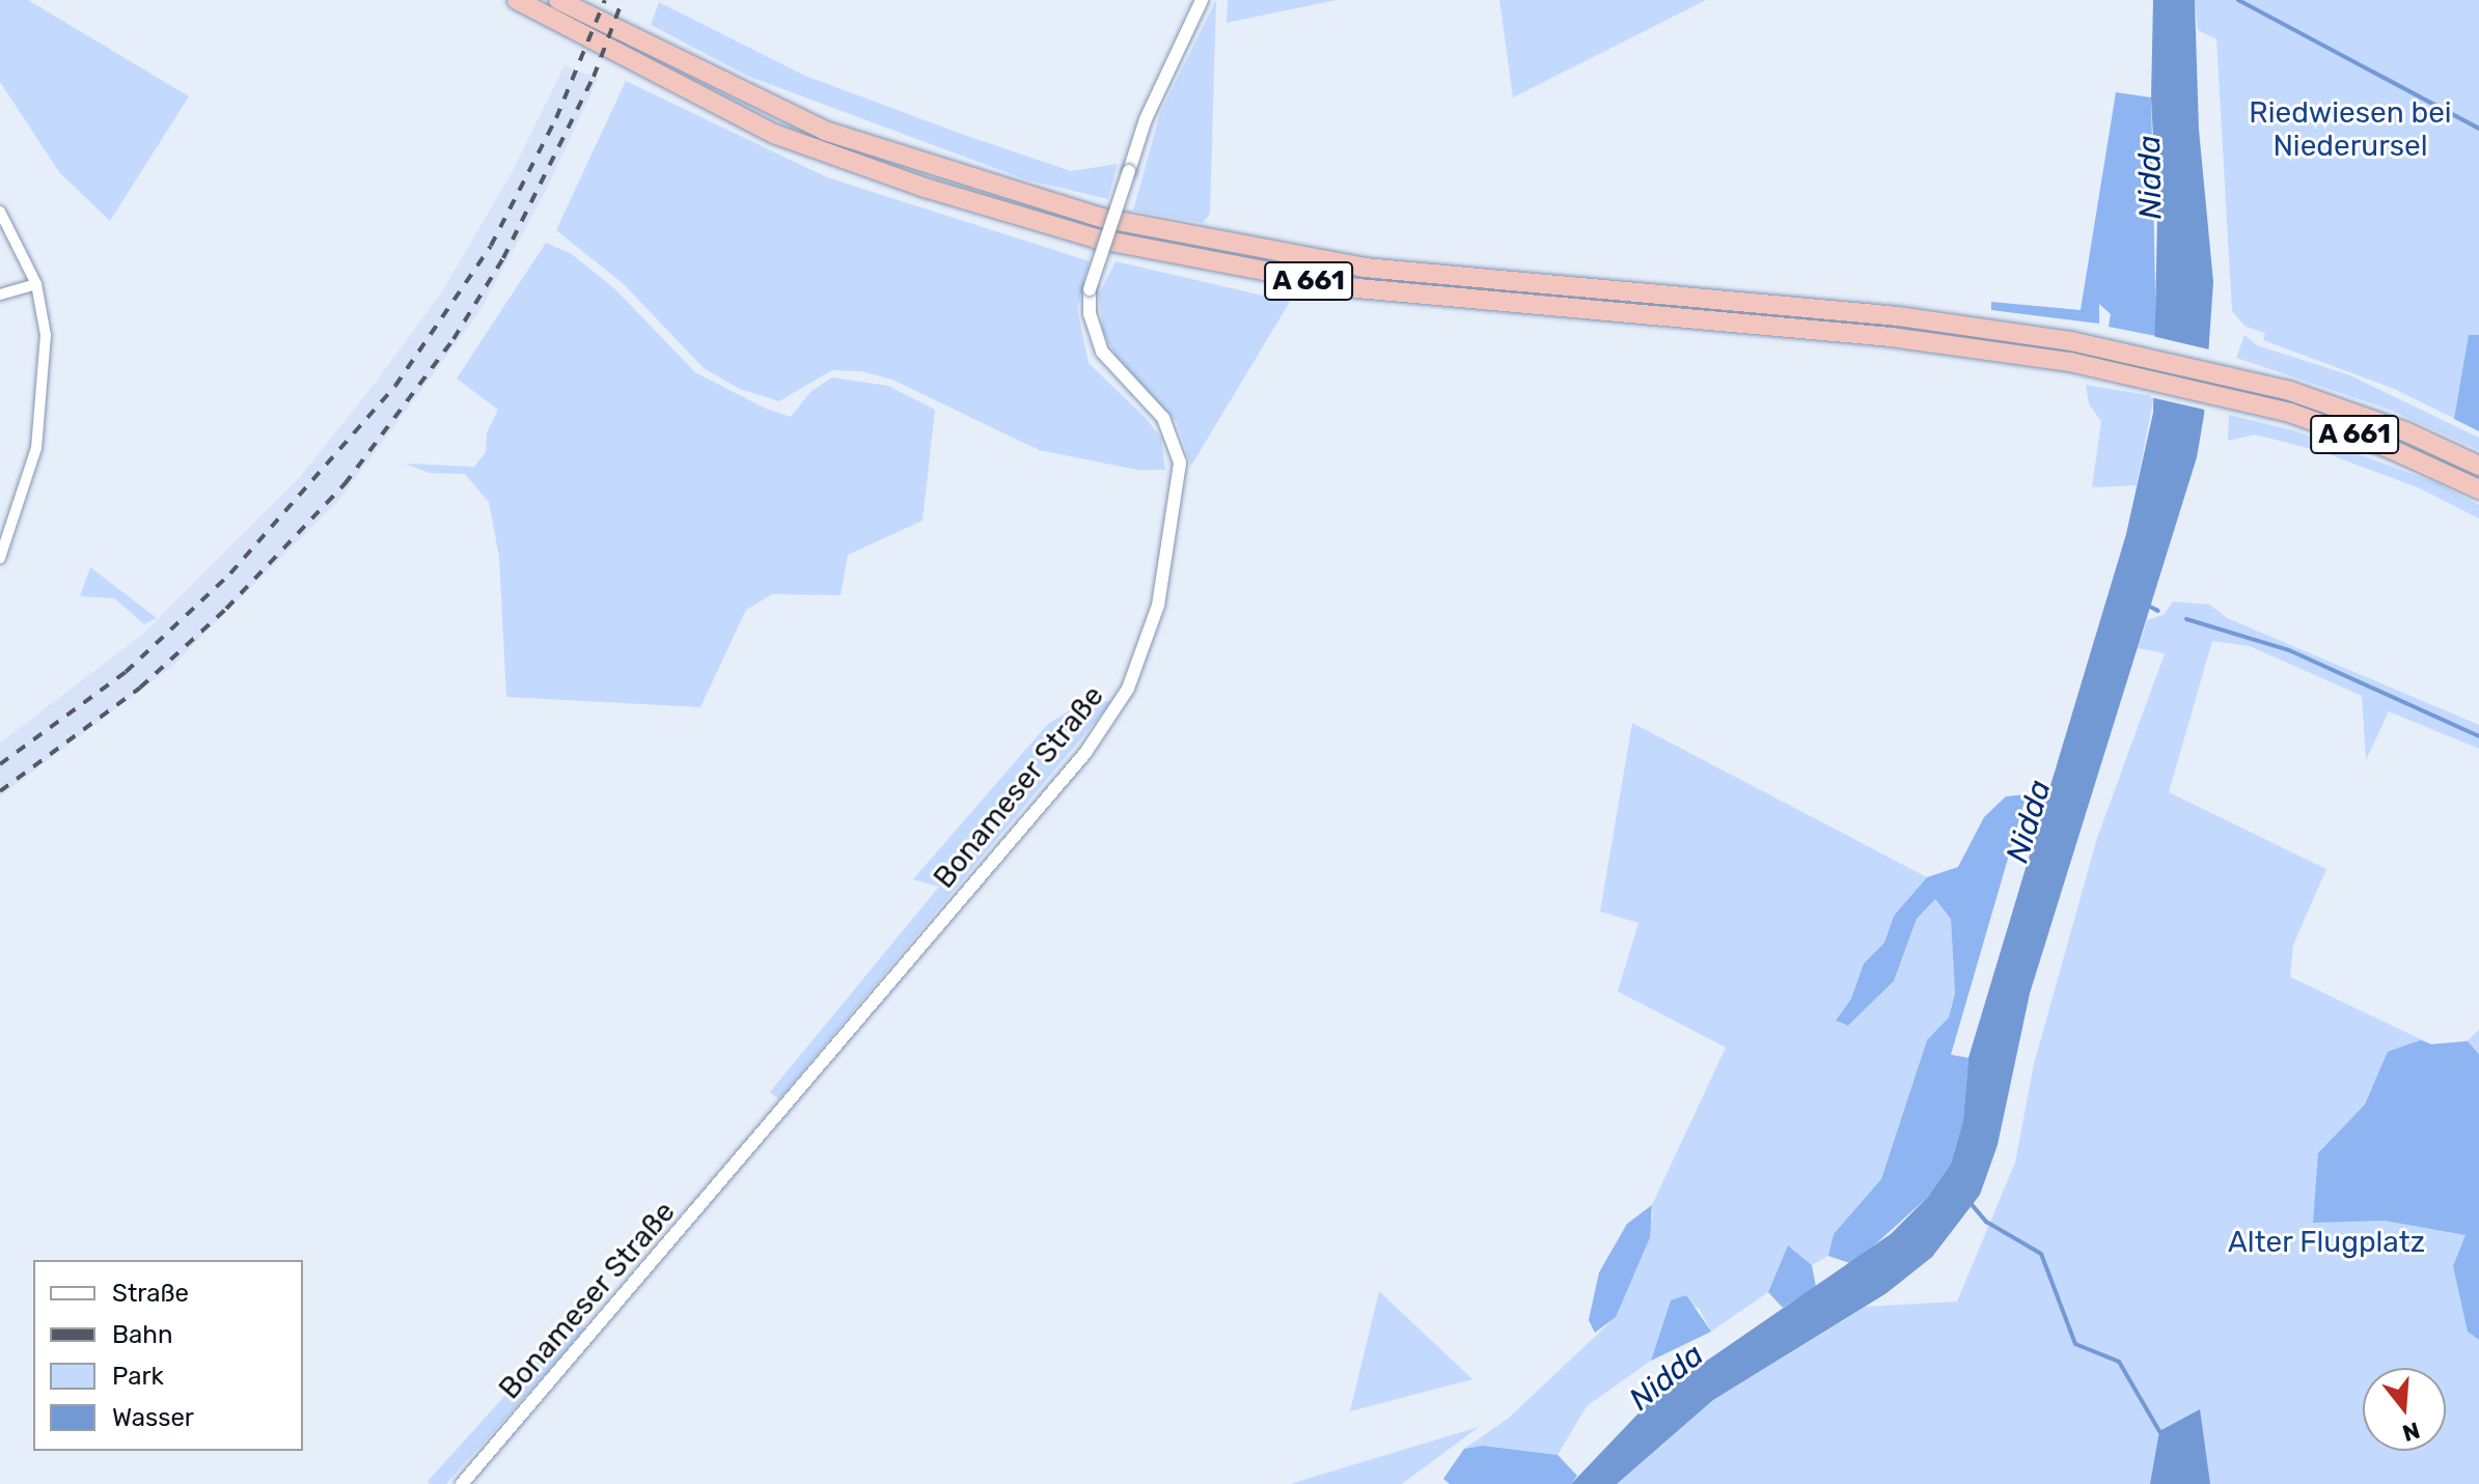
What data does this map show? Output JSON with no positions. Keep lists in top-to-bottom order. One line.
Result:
{"streets":{"highway":["A 661"],"street":["Bonameser Straße"]},"water":["Nidda"],"parks":["Riedwiesen bei Niederursel","Alter Flugplatz"],"legend":["Straße","Bahn","Park","Wasser"],"north":"bottom"}
